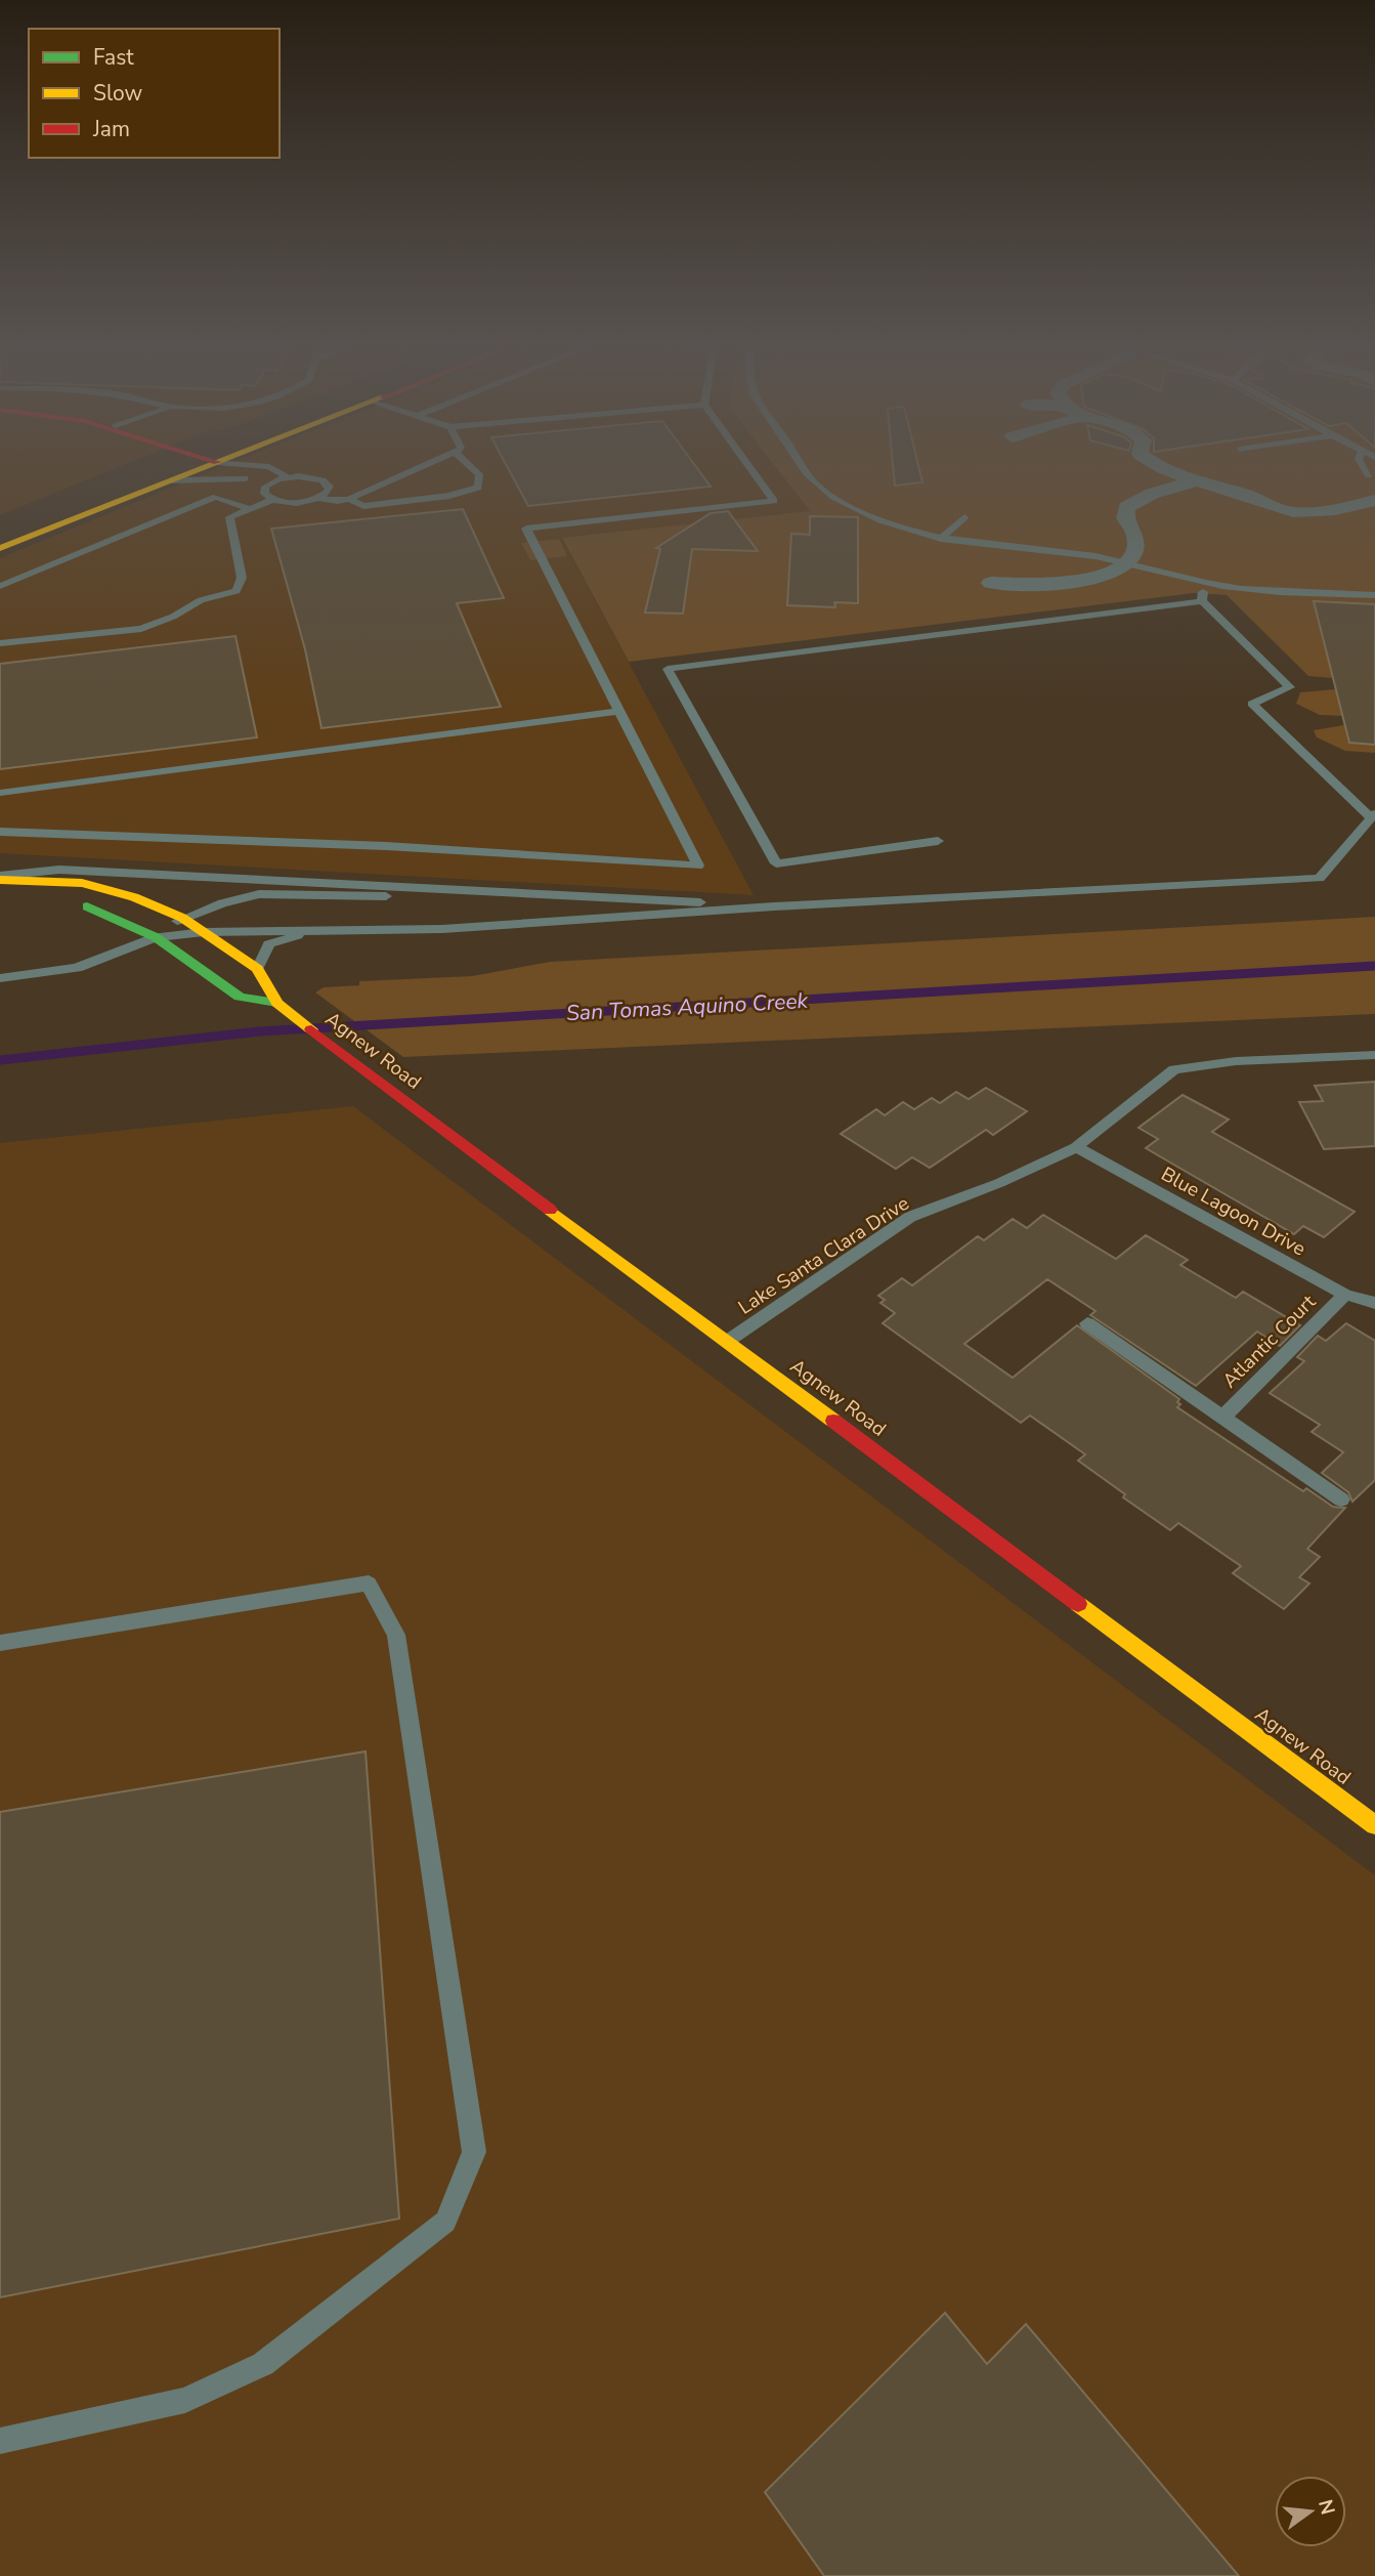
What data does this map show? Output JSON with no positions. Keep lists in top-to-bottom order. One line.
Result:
{"streets":{"street":["Agnew Road"],"lane":["Blue Lagoon Drive","Lake Santa Clara Drive","Atlantic Court"]},"crossings":[["Agnew Road","Lake Santa Clara Drive"],["Blue Lagoon Drive","Lake Santa Clara Drive"],["Blue Lagoon Drive","Atlantic Court"]],"water":["San Tomas Aquino Creek"],"legend":["Fast","Slow","Jam"],"north":"right"}
